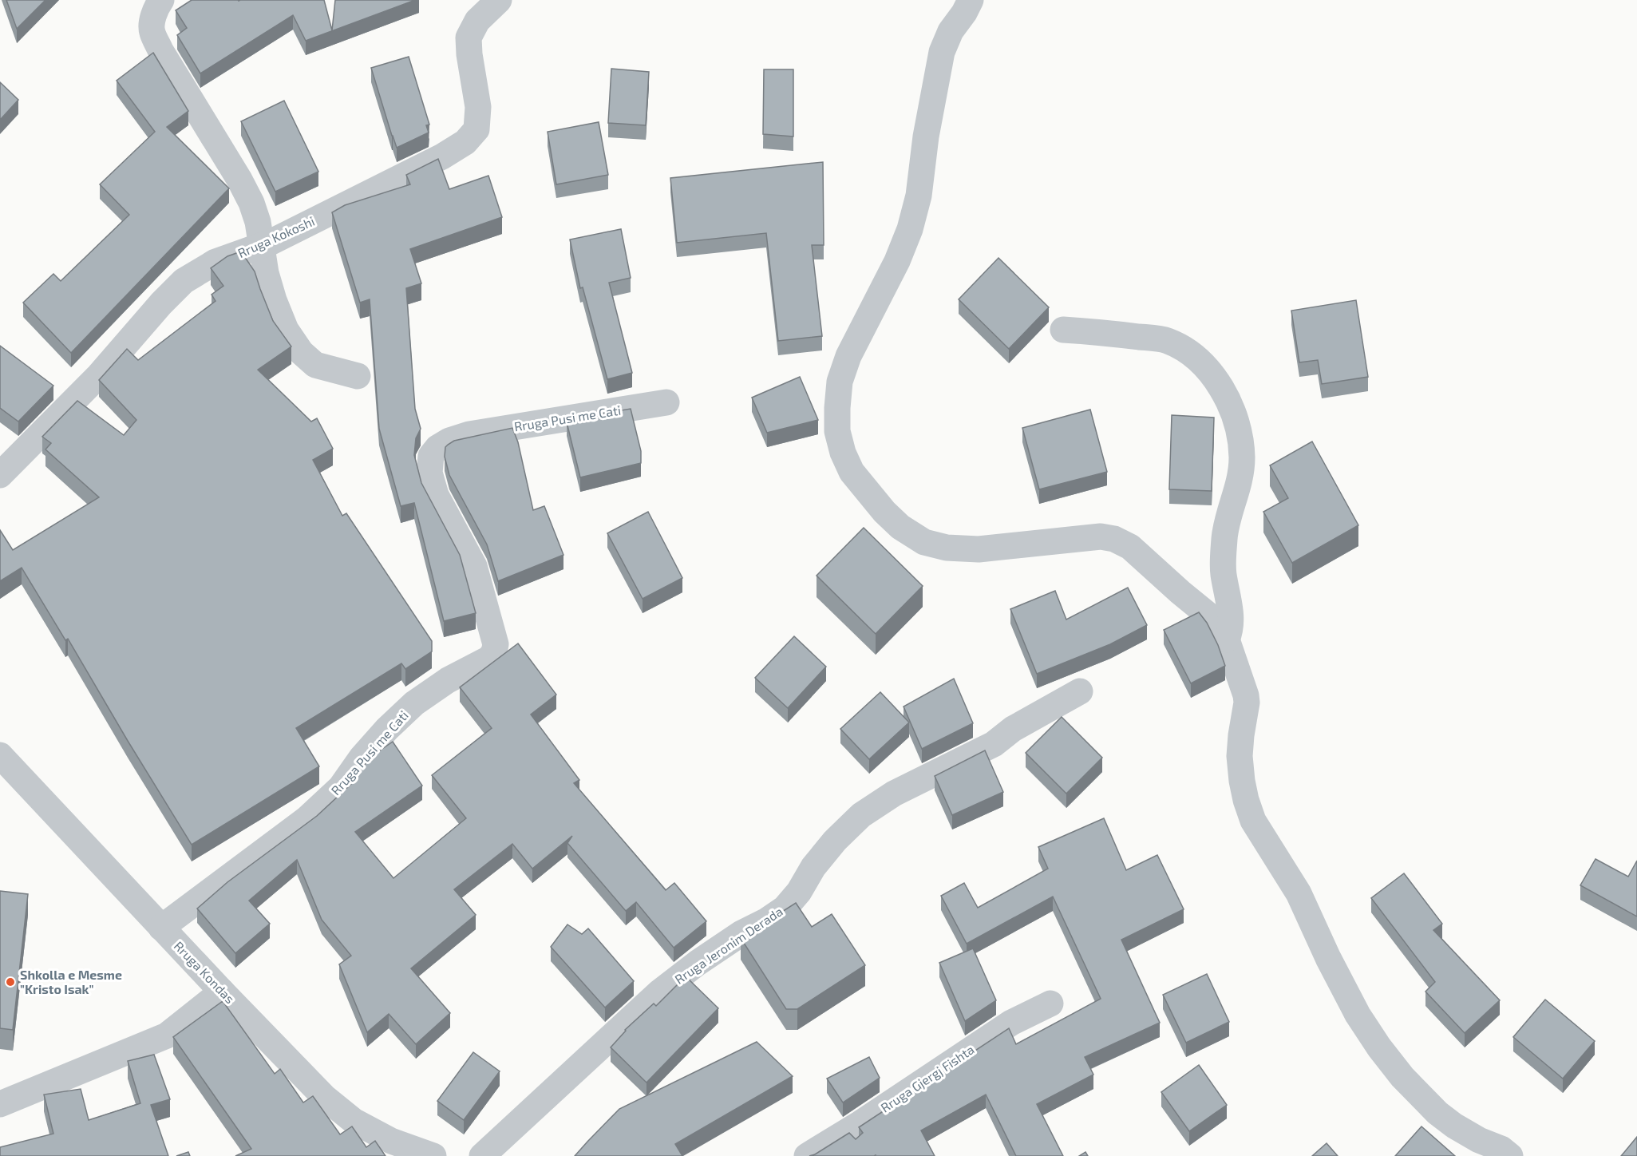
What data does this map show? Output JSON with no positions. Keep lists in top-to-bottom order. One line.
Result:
{"streets":{"street":["Rruga Kokoshi","Rruga Pusi me Cati","Rruga Jeronim Derada","Rruga Kondas","Rruga Gjergj Fishta"]},"crossings":[["Rruga Pusi me Cati","Rruga Kondas"]],"places":["Shkolla e Mesme \"Kristo Isak\""]}
